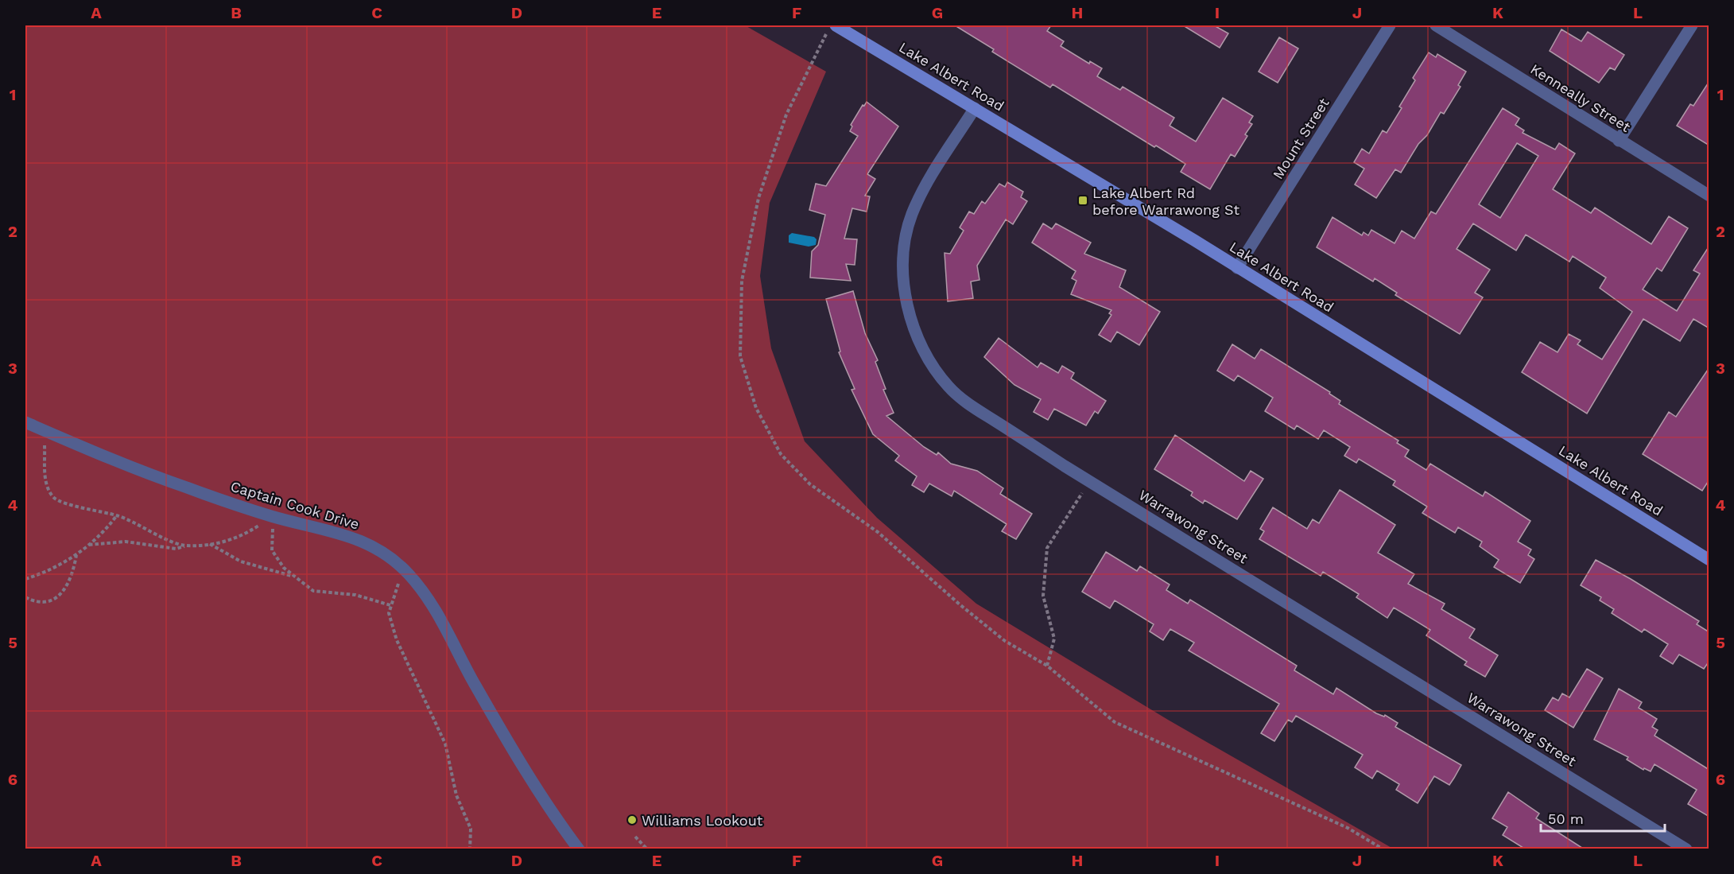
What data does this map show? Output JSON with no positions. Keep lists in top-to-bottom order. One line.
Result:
{"streets":{"main road":["Lake Albert Road"],"street":["Kenneally Street","Mount Street","Captain Cook Drive","Warrawong Street"]},"crossings":[["Lake Albert Road","Mount Street"],["Lake Albert Road","Warrawong Street"]],"places":{"transit":["Lake Albert Rd before Warrawong St"],"other":["Williams Lookout"]},"scale_bar":"50 m","grid":{"columns":["A","B","C","D","E","F","G","H","I","J","K","L"],"rows":["1","2","3","4","5","6"]}}
